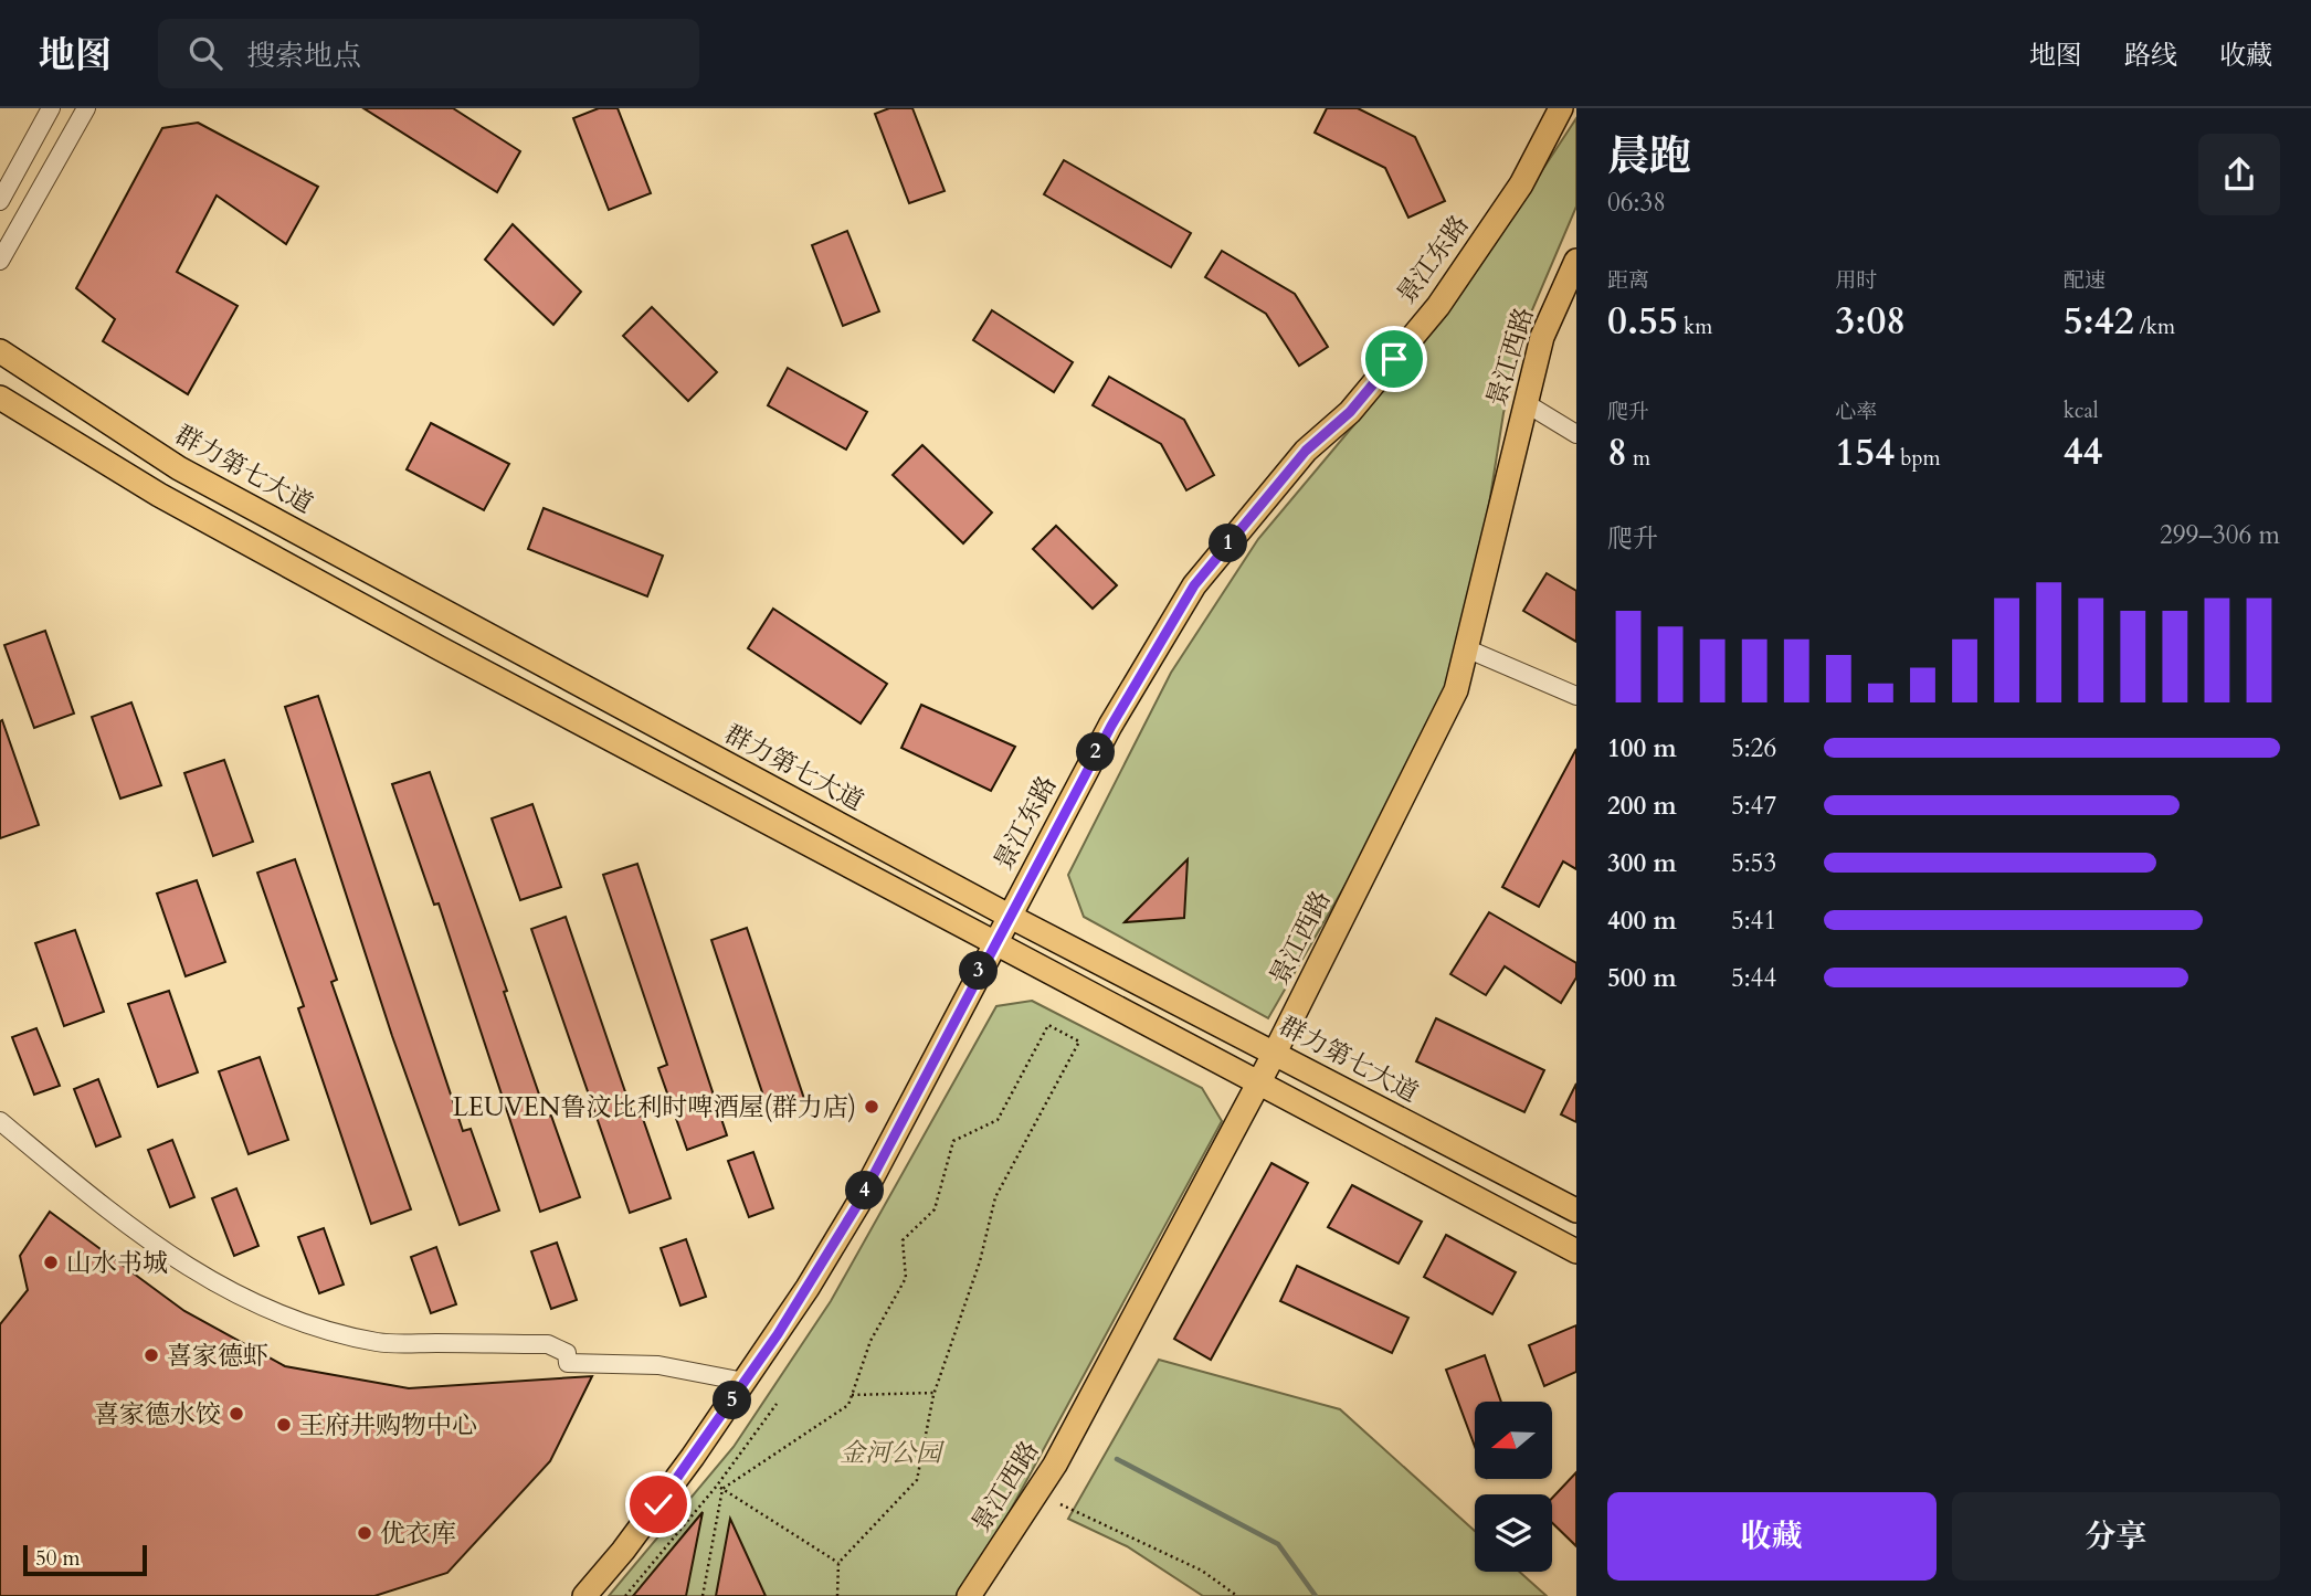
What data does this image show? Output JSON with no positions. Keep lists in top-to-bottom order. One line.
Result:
{"streets":{"main road":["景江东路","景江西路","群力第七大道"]},"crossings":[["景江东路","群力第七大道"],["景江西路","群力第七大道"]],"parks":["金河公园"],"places":["LEUVEN鲁汶比利时啤酒屋(群力店)","山水书城","喜家德虾","喜家德水饺","王府井购物中心","优衣库"],"scale_bar":"50 m","north":"left","page":{"header":"地图","search":"搜索地点","nav":["地图","路线","收藏"],"heading":["晨跑","06:38"],"stats":[["距离","0.55 km"],["用时","3:08"],["配速","5:42 /km"],["爬升","8 m"],["心率","154 bpm"],["kcal","44"]],"chart":["爬升","299–306 m"],"pins":["1","2","3","4","5"],"list":[{"name":"100 m","note":"5:26"},{"name":"200 m","note":"5:47"},{"name":"300 m","note":"5:53"},{"name":"400 m","note":"5:41"},{"name":"500 m","note":"5:44"}],"buttons":["收藏","分享"],"scale":"50 m"}}
